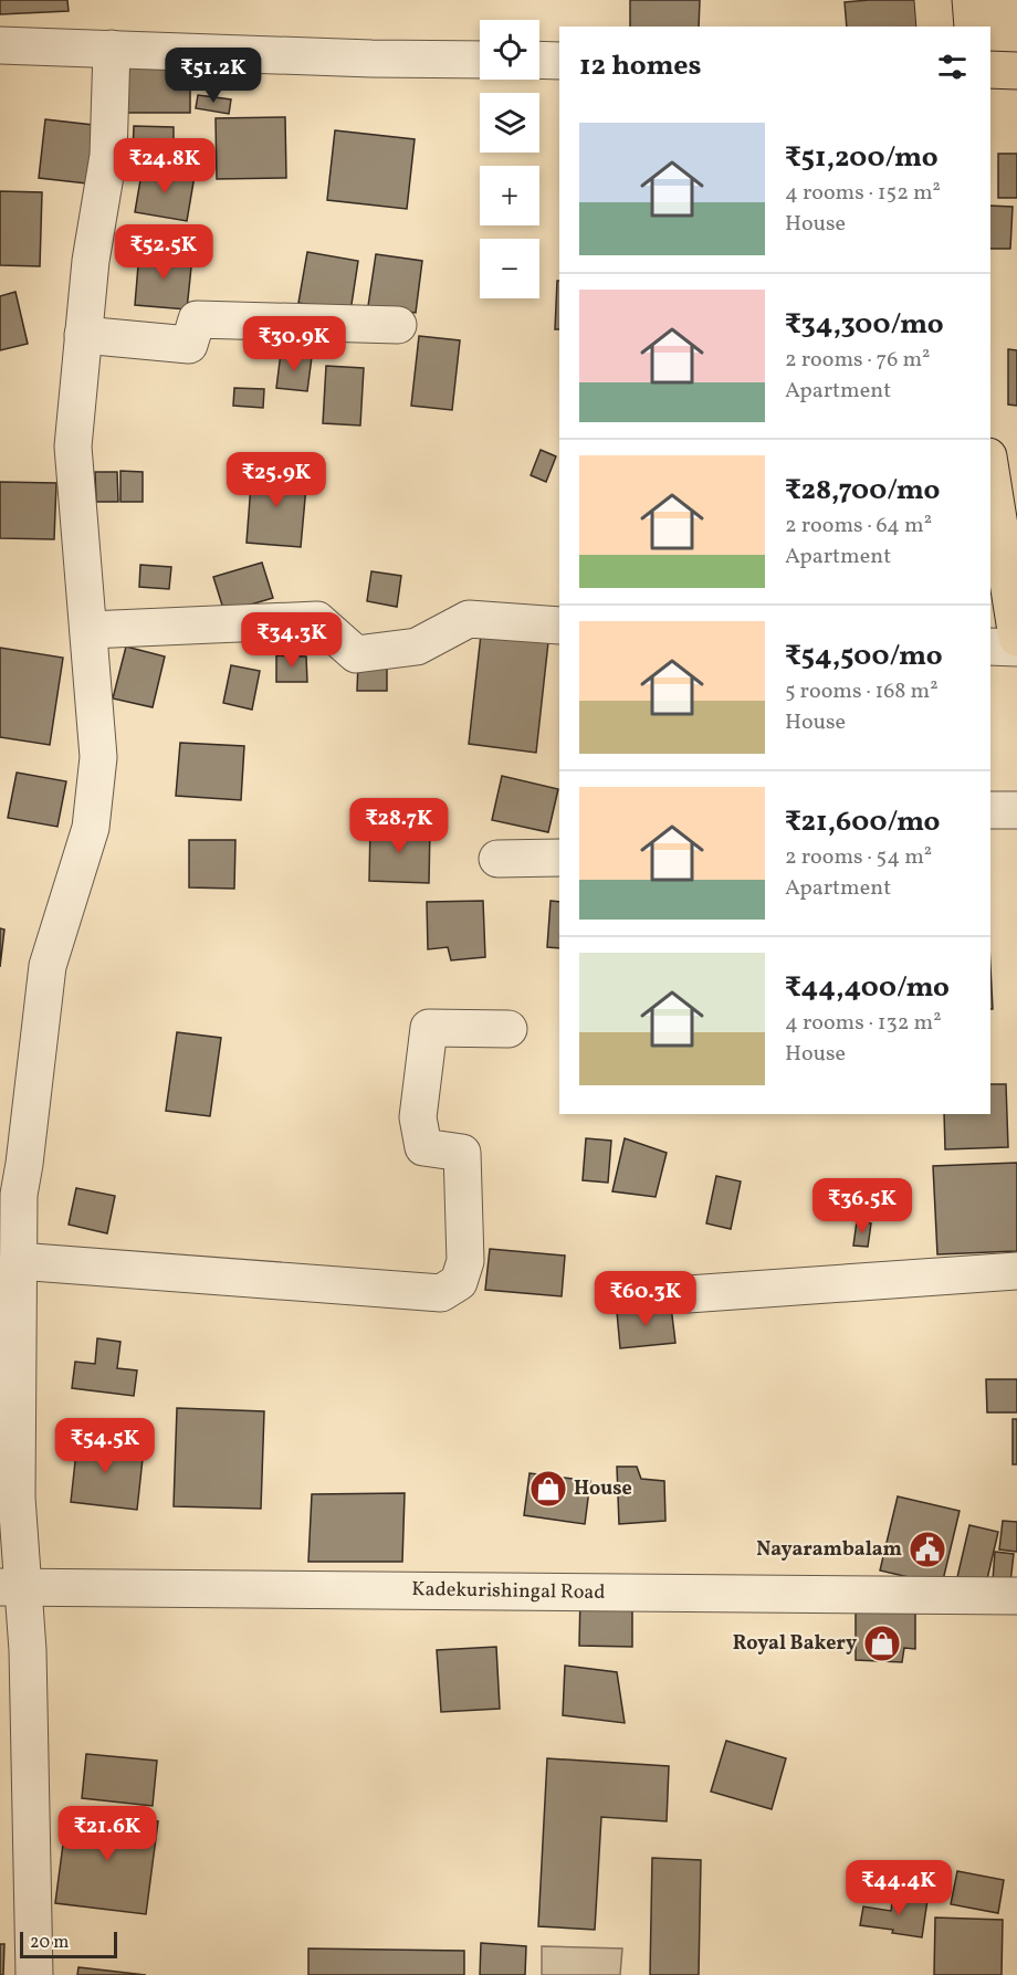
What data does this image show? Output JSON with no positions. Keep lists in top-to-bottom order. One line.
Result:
{"streets":{"street":["Kadekurishingal Road"]},"places":{"shop":["House","Royal Bakery"],"public building":["Nayarambalam"]},"scale_bar":"20 m","page":{"map_buttons":["+","−"],"heading":"12 homes","price":["₹51.2K","₹24.8K","₹52.5K","₹30.9K","₹25.9K","₹34.3K","₹28.7K","₹36.5K","₹60.3K","₹54.5K","₹21.6K","₹44.4K"],"list":[{"name":"₹51,200/mo","note":"4 rooms · 152 m² · House"},{"name":"₹34,300/mo","note":"2 rooms · 76 m² · Apartment"},{"name":"₹28,700/mo","note":"2 rooms · 64 m² · Apartment"},{"name":"₹54,500/mo","note":"5 rooms · 168 m² · House"},{"name":"₹21,600/mo","note":"2 rooms · 54 m² · Apartment"},{"name":"₹44,400/mo","note":"4 rooms · 132 m² · House"}],"scale":"20 m"}}
